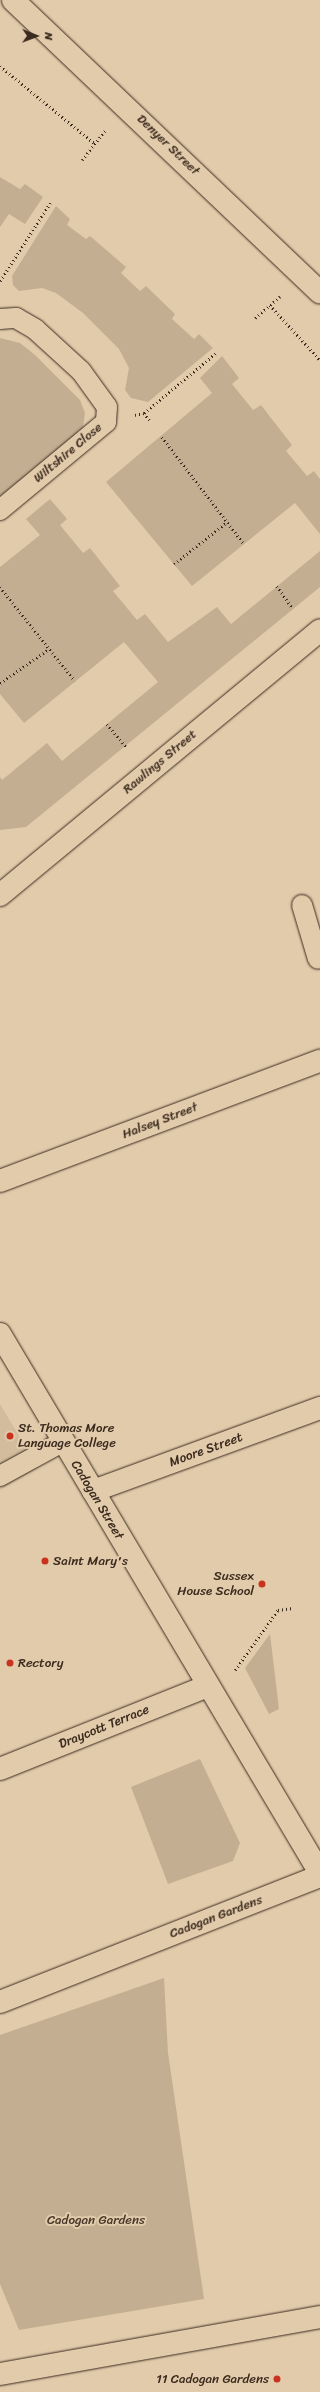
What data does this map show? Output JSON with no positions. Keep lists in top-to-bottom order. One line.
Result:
{"streets":{"street":["Denyer Street","Rawlings Street","Halsey Street","Moore Street","Cadogan Street","Draycott Terrace","Cadogan Gardens"],"lane":["Wiltshire Close"]},"crossings":[["Moore Street","Cadogan Street"],["Cadogan Street","Draycott Terrace"]],"parks":["Cadogan Gardens"],"places":["St. Thomas More Language College","Saint Mary's","Sussex House School","Rectory","11 Cadogan Gardens"],"north":"right"}
